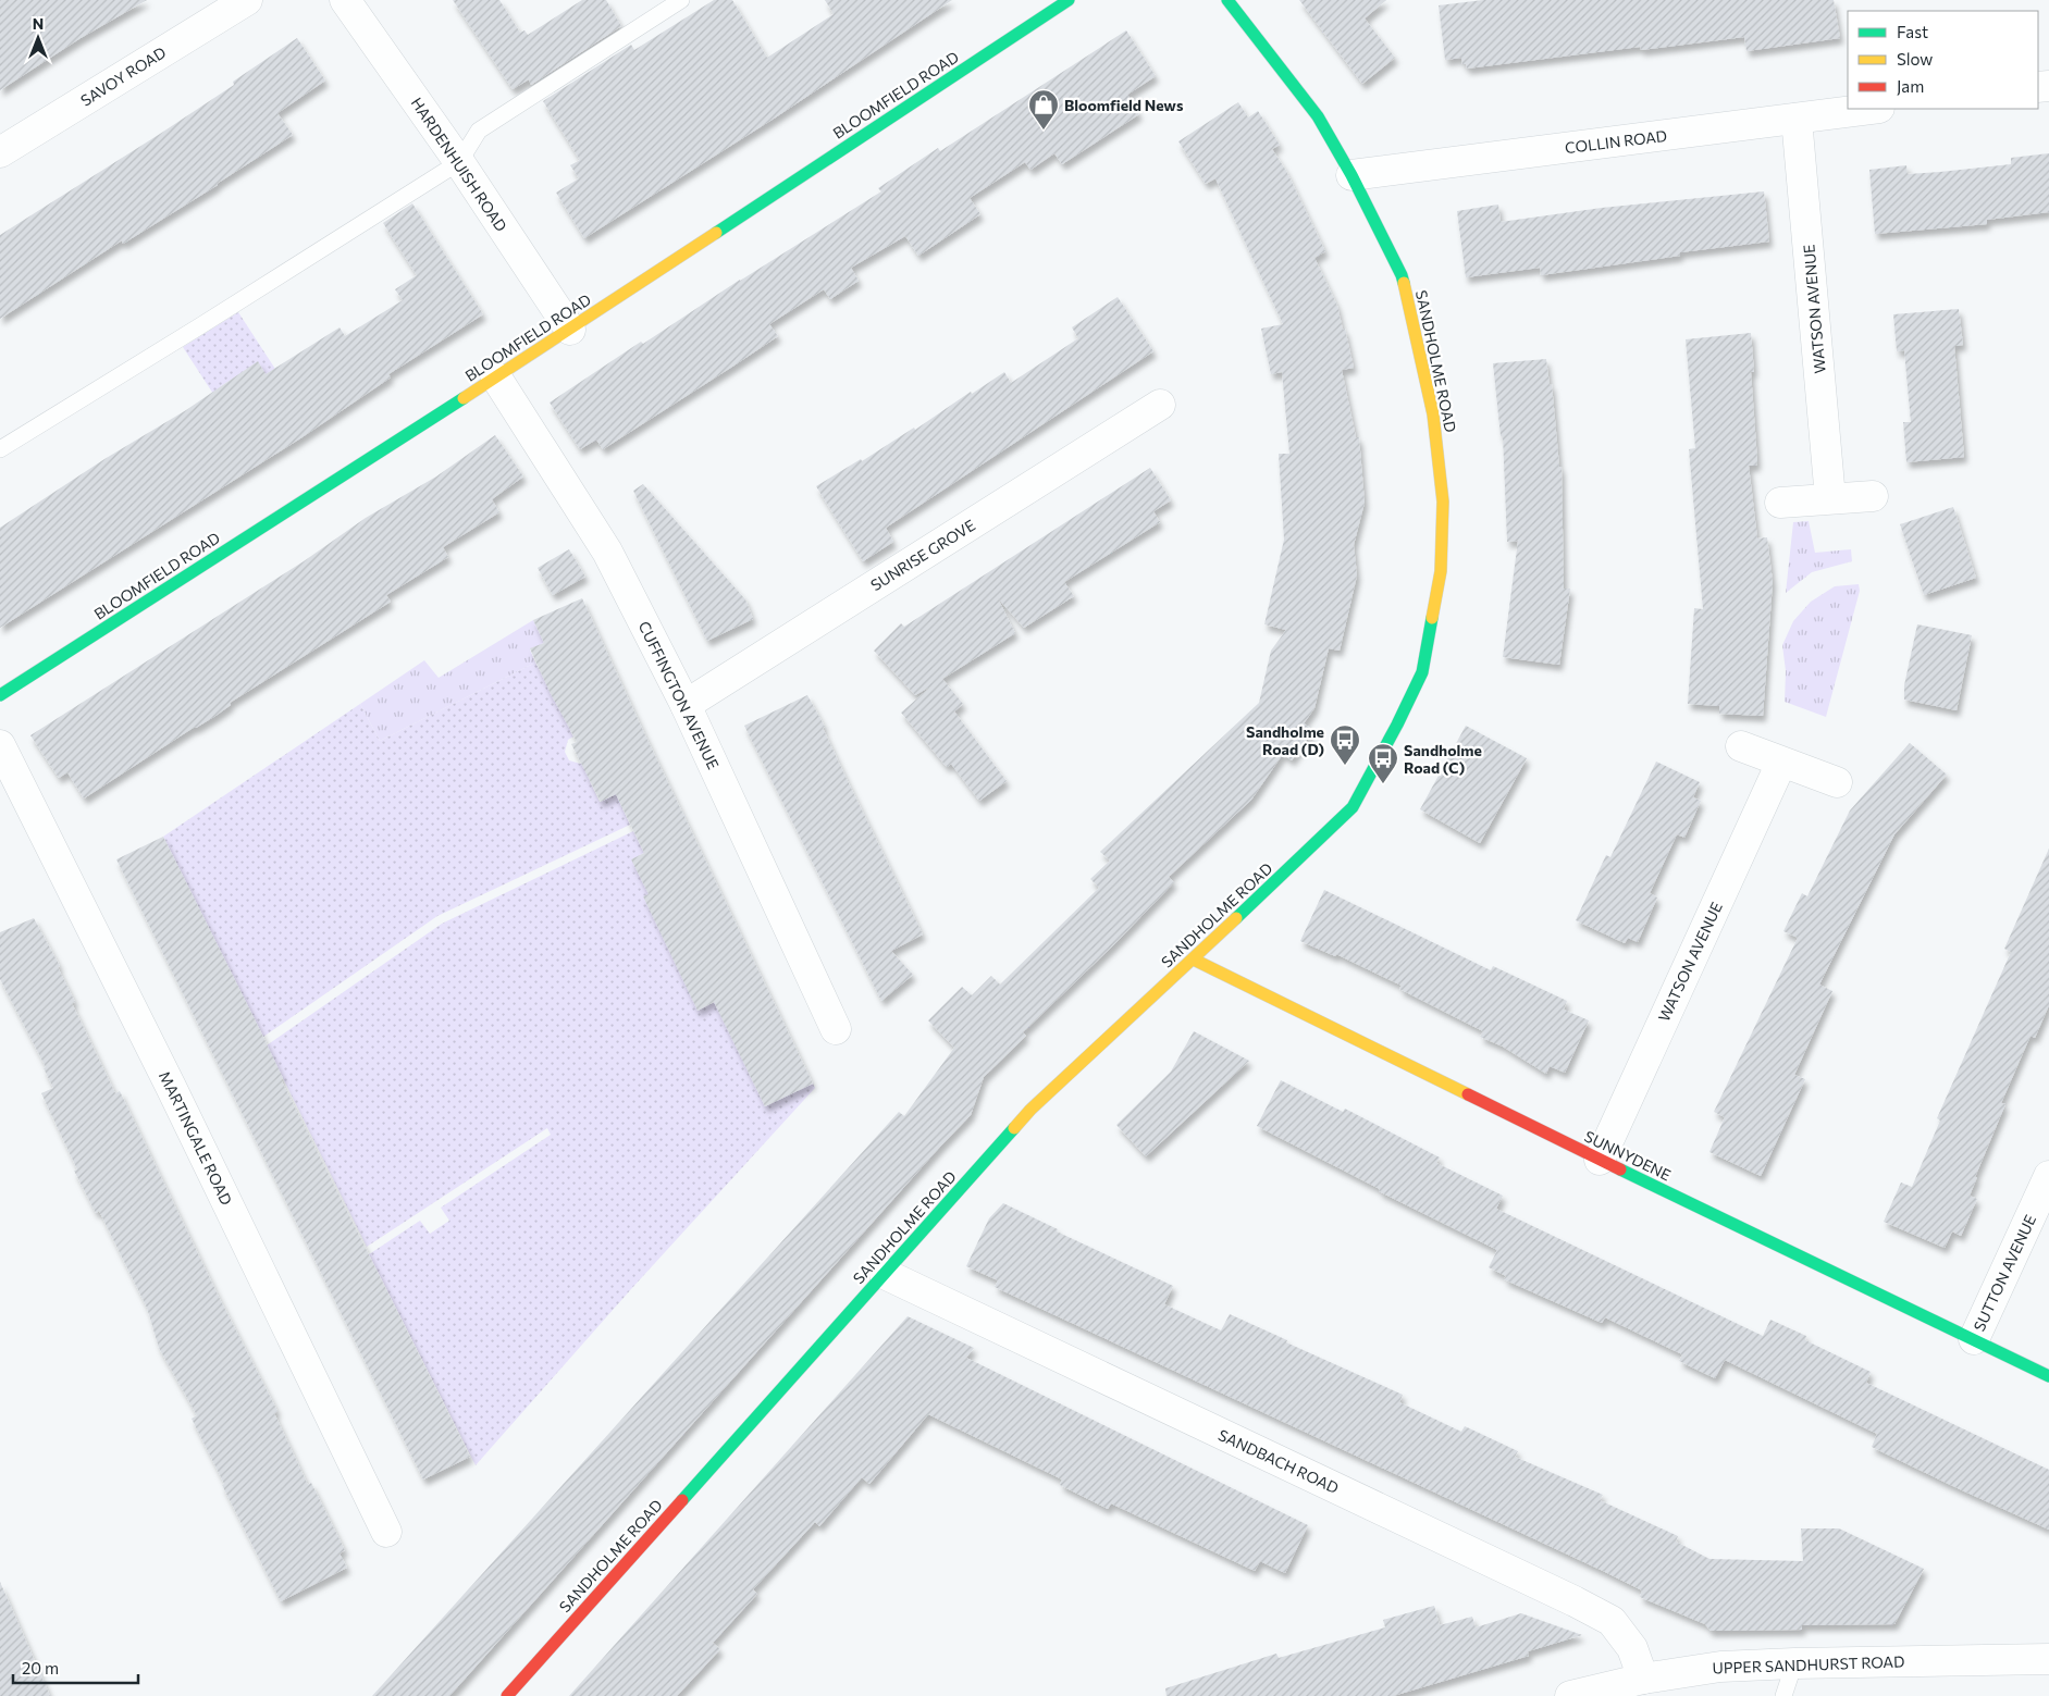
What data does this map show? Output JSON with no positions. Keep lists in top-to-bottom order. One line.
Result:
{"streets":{"street":["SAVOY ROAD","BLOOMFIELD ROAD","COLLIN ROAD","HARDENHUISH ROAD","WATSON AVENUE","SANDHOLME ROAD","SUNRISE GROVE","CUFFINGTON AVENUE","MARTINGALE ROAD","SUNNYDENE","SUTTON AVENUE","SANDBACH ROAD","UPPER SANDHURST ROAD"]},"crossings":[["BLOOMFIELD ROAD","HARDENHUISH ROAD"],["BLOOMFIELD ROAD","CUFFINGTON AVENUE"],["COLLIN ROAD","WATSON AVENUE"],["COLLIN ROAD","SANDHOLME ROAD"],["WATSON AVENUE","SUNNYDENE"],["SANDHOLME ROAD","SUNNYDENE"],["SANDHOLME ROAD","SANDBACH ROAD"],["SUNRISE GROVE","CUFFINGTON AVENUE"],["SUNNYDENE","SUTTON AVENUE"],["SANDBACH ROAD","UPPER SANDHURST ROAD"]],"places":{"shop":["Bloomfield News"],"bus stop":["Sandholme Road (D)","Sandholme Road (C)"]},"legend":["Fast","Slow","Jam"],"scale_bar":"20 m","north":"top"}
